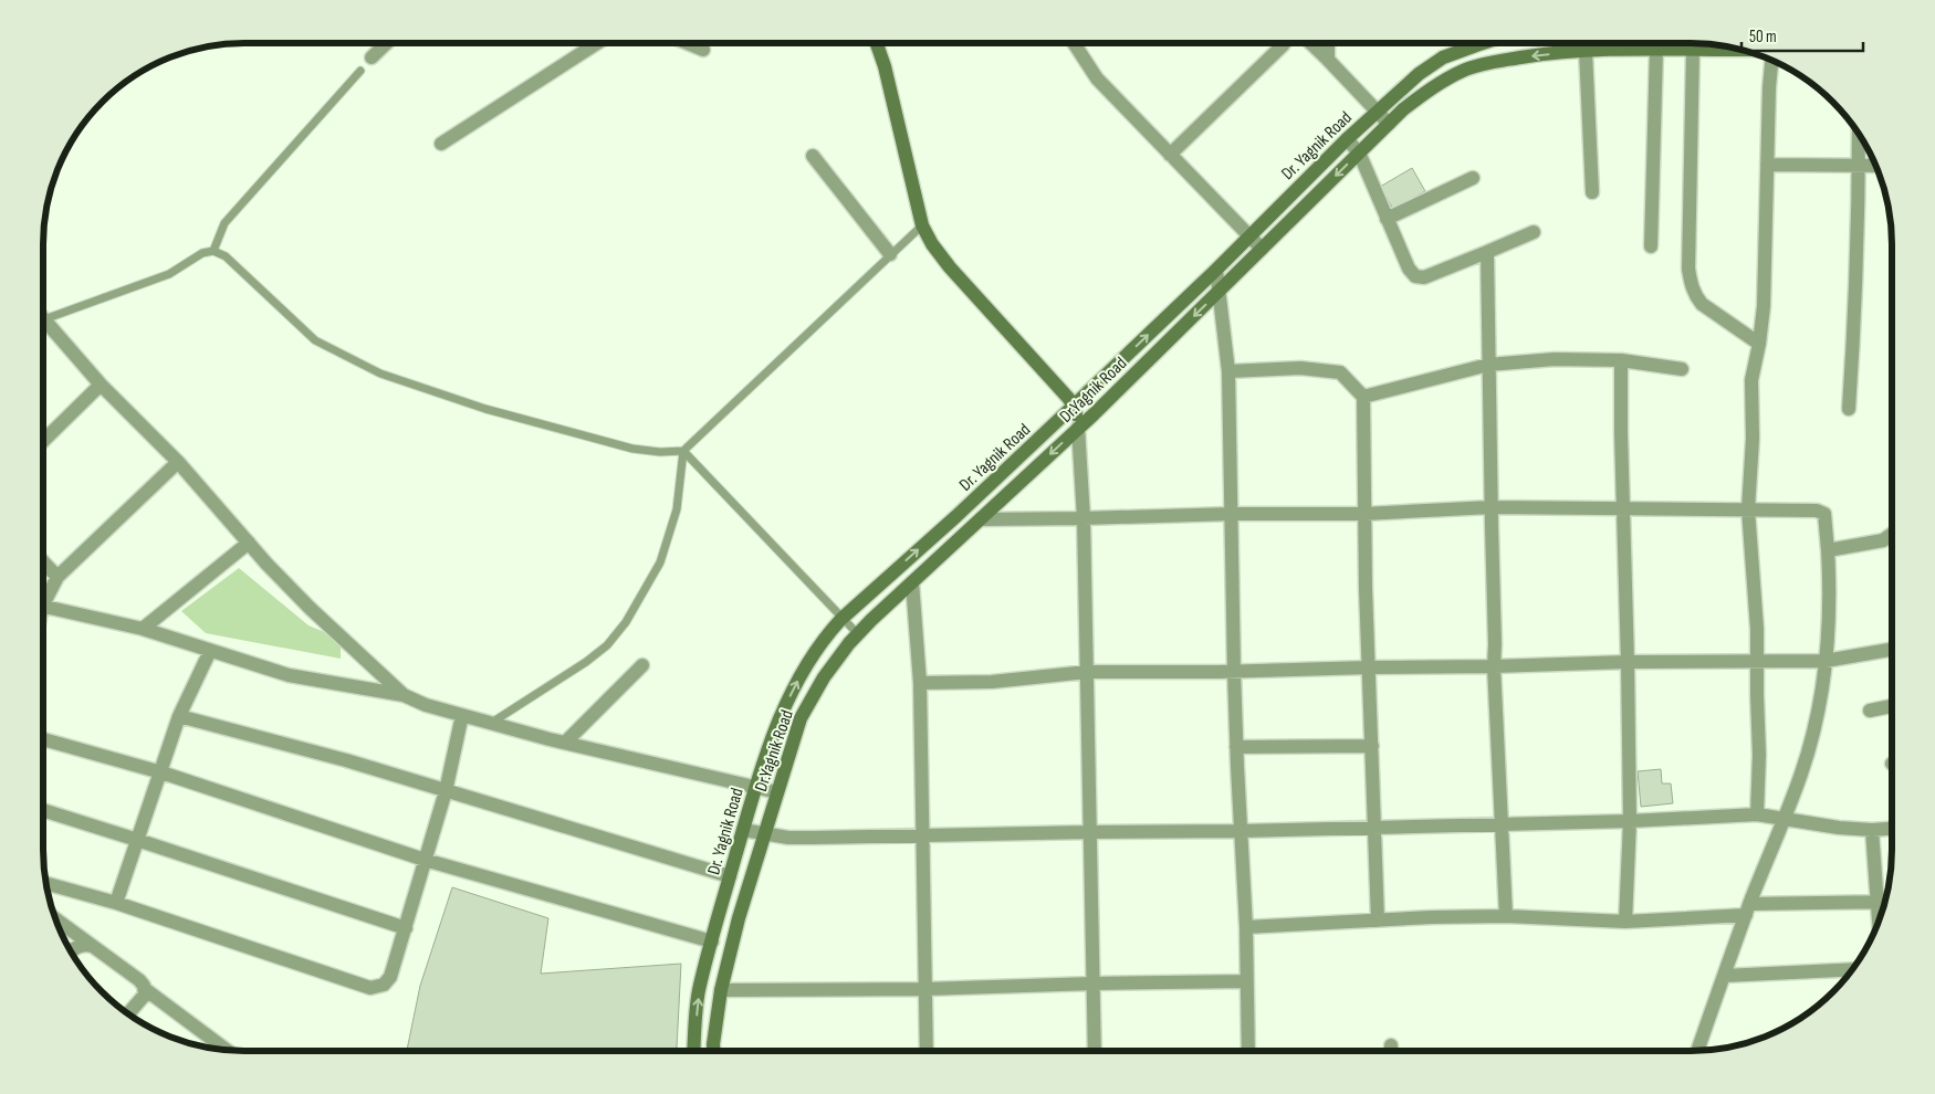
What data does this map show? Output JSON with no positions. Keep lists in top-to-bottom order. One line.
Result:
{"streets":{"street":["Dr. Yagnik Road","Dr.Yagnik Road"]},"one_way":["Dr. Yagnik Road","Dr.Yagnik Road"],"scale_bar":"50 m"}
